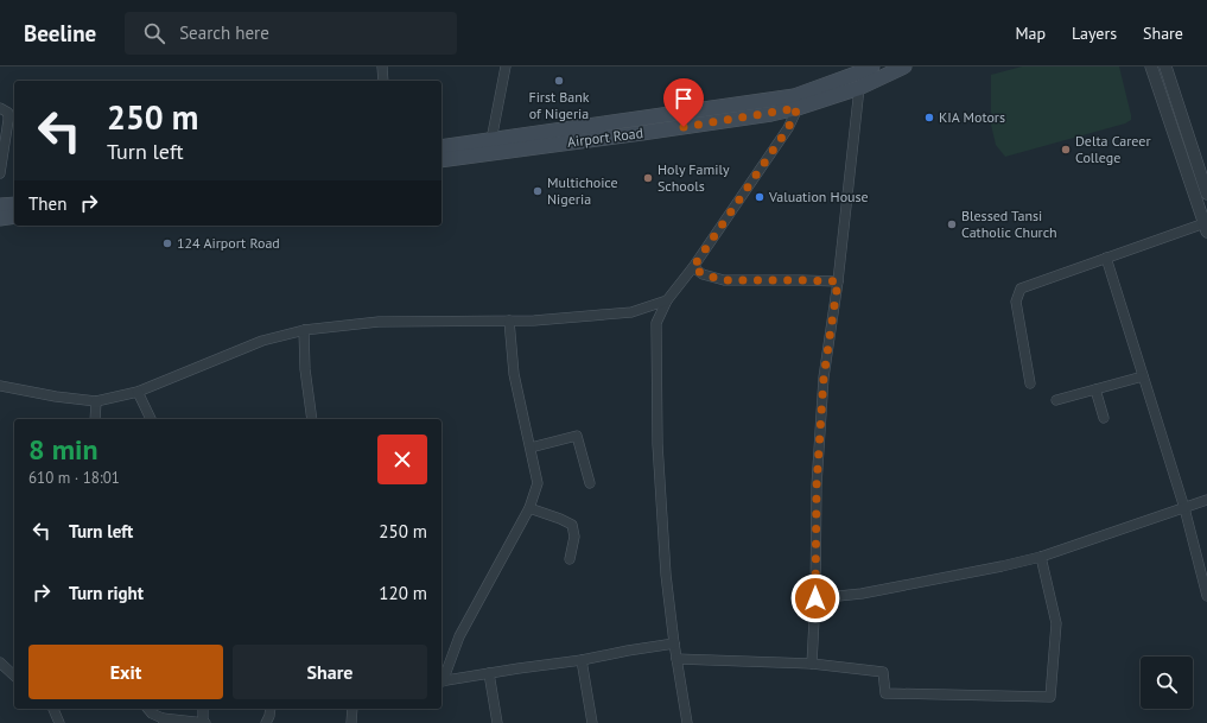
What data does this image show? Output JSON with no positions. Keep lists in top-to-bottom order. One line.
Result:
{"streets":{"main road":["Airport Road"]},"places":["First Bank of Nigeria","KIA Motors","Delta Career College","Holy Family Schools","Multichoice Nigeria","Valuation House","Blessed Tansi Catholic Church","124 Airport Road"],"page":{"header":"Beeline","search":"Search here","nav":["Map","Layers","Share"],"turn":["250 m","Turn left"],"then":"Then","heading":["8 min","610 m · 18:01"],"list":[{"name":"Turn left","value":"250 m"},{"name":"Turn right","value":"120 m"}],"buttons":["Exit","Share"]}}
